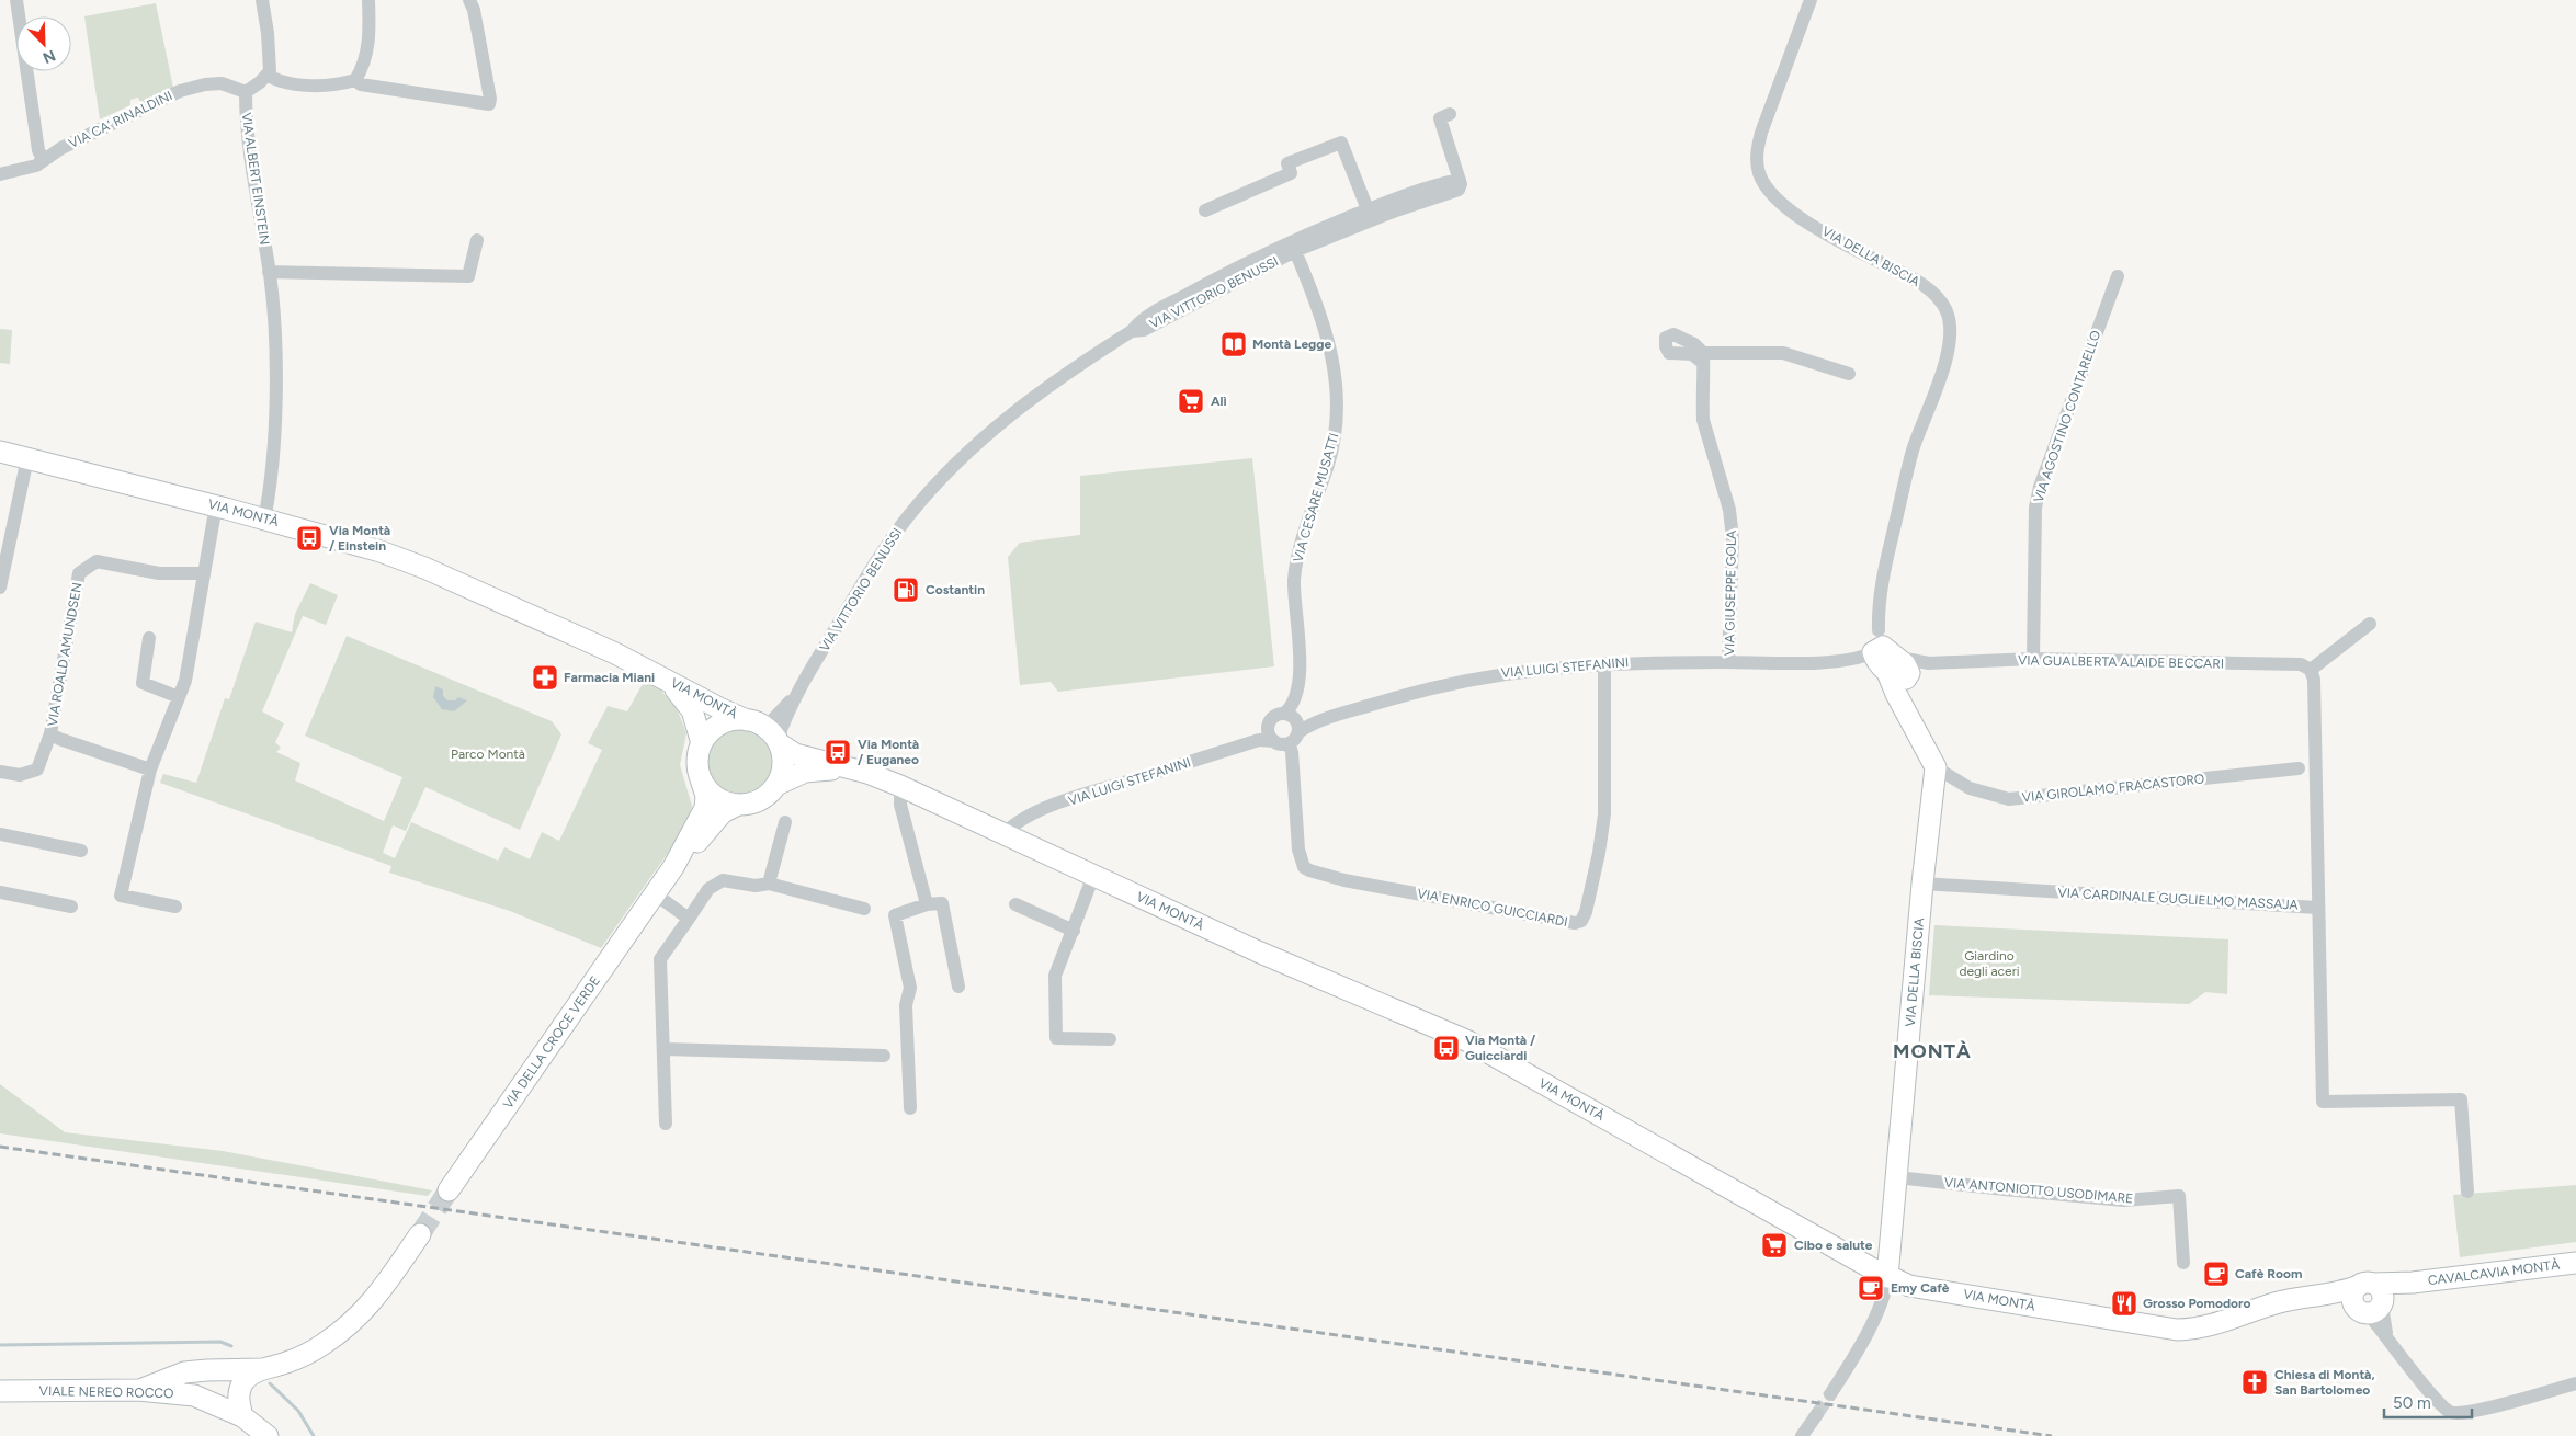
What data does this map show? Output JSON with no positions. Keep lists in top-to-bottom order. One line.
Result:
{"streets":{"main road":["VIA DELLA BISCIA","VIA MONTÀ","VIA DELLA CROCE VERDE","CAVALCAVIA MONTÀ","VIALE NEREO ROCCO"],"street":["VIA CA' RINALDINI","VIA ALBERT EINSTEIN","VIA VITTORIO BENUSSI","VIA AGOSTINO CONTARELLO","VIA CESARE MUSATTI","VIA GIUSEPPE GOLA","VIA ROALD AMUNDSEN","VIA GUALBERTA ALAIDE BECCARI","VIA LUIGI STEFANINI","VIA GIROLAMO FRACASTORO","VIA CARDINALE GUGLIELMO MASSAJA","VIA ENRICO GUICCIARDI","VIA ANTONIOTTO USODIMARE"]},"crossings":[["VIA CA' RINALDINI","VIA ALBERT EINSTEIN"],["VIA ALBERT EINSTEIN","VIA MONTÀ"],["VIA DELLA BISCIA","VIA MONTÀ"],["VIA DELLA BISCIA","VIA GUALBERTA ALAIDE BECCARI"],["VIA DELLA BISCIA","VIA LUIGI STEFANINI"],["VIA DELLA BISCIA","VIA GIROLAMO FRACASTORO"],["VIA DELLA BISCIA","VIA CARDINALE GUGLIELMO MASSAJA"],["VIA DELLA BISCIA","VIA ANTONIOTTO USODIMARE"],["VIA VITTORIO BENUSSI","VIA CESARE MUSATTI"],["VIA VITTORIO BENUSSI","VIA MONTÀ"],["VIA VITTORIO BENUSSI","VIA DELLA CROCE VERDE"],["VIA AGOSTINO CONTARELLO","VIA GUALBERTA ALAIDE BECCARI"],["VIA CESARE MUSATTI","VIA LUIGI STEFANINI"],["VIA CESARE MUSATTI","VIA ENRICO GUICCIARDI"],["VIA MONTÀ","VIA LUIGI STEFANINI"],["VIA MONTÀ","VIA DELLA CROCE VERDE"],["VIA MONTÀ","CAVALCAVIA MONTÀ"],["VIA GIUSEPPE GOLA","VIA LUIGI STEFANINI"],["VIA GUALBERTA ALAIDE BECCARI","VIA LUIGI STEFANINI"],["VIA GUALBERTA ALAIDE BECCARI","VIA CARDINALE GUGLIELMO MASSAJA"],["VIA LUIGI STEFANINI","VIA ENRICO GUICCIARDI"]],"districts":["MONTÀ"],"parks":["Parco Montà","Giardino degli aceri"],"places":{"library":["Montà Legge"],"supermarket":["Alì","Cibo e salute"],"bus stop":["Via Montà / Einstein","Via Montà / Euganeo","Via Montà / Guicciardi"],"fuel station":["Costantin"],"pharmacy":["Farmacia Miani"],"cafe":["Cafè Room","Emy Cafè"],"restaurant":["Grosso Pomodoro"],"church":["Chiesa di Montà, San Bartolomeo"]},"scale_bar":"50 m","north":"bottom right"}
